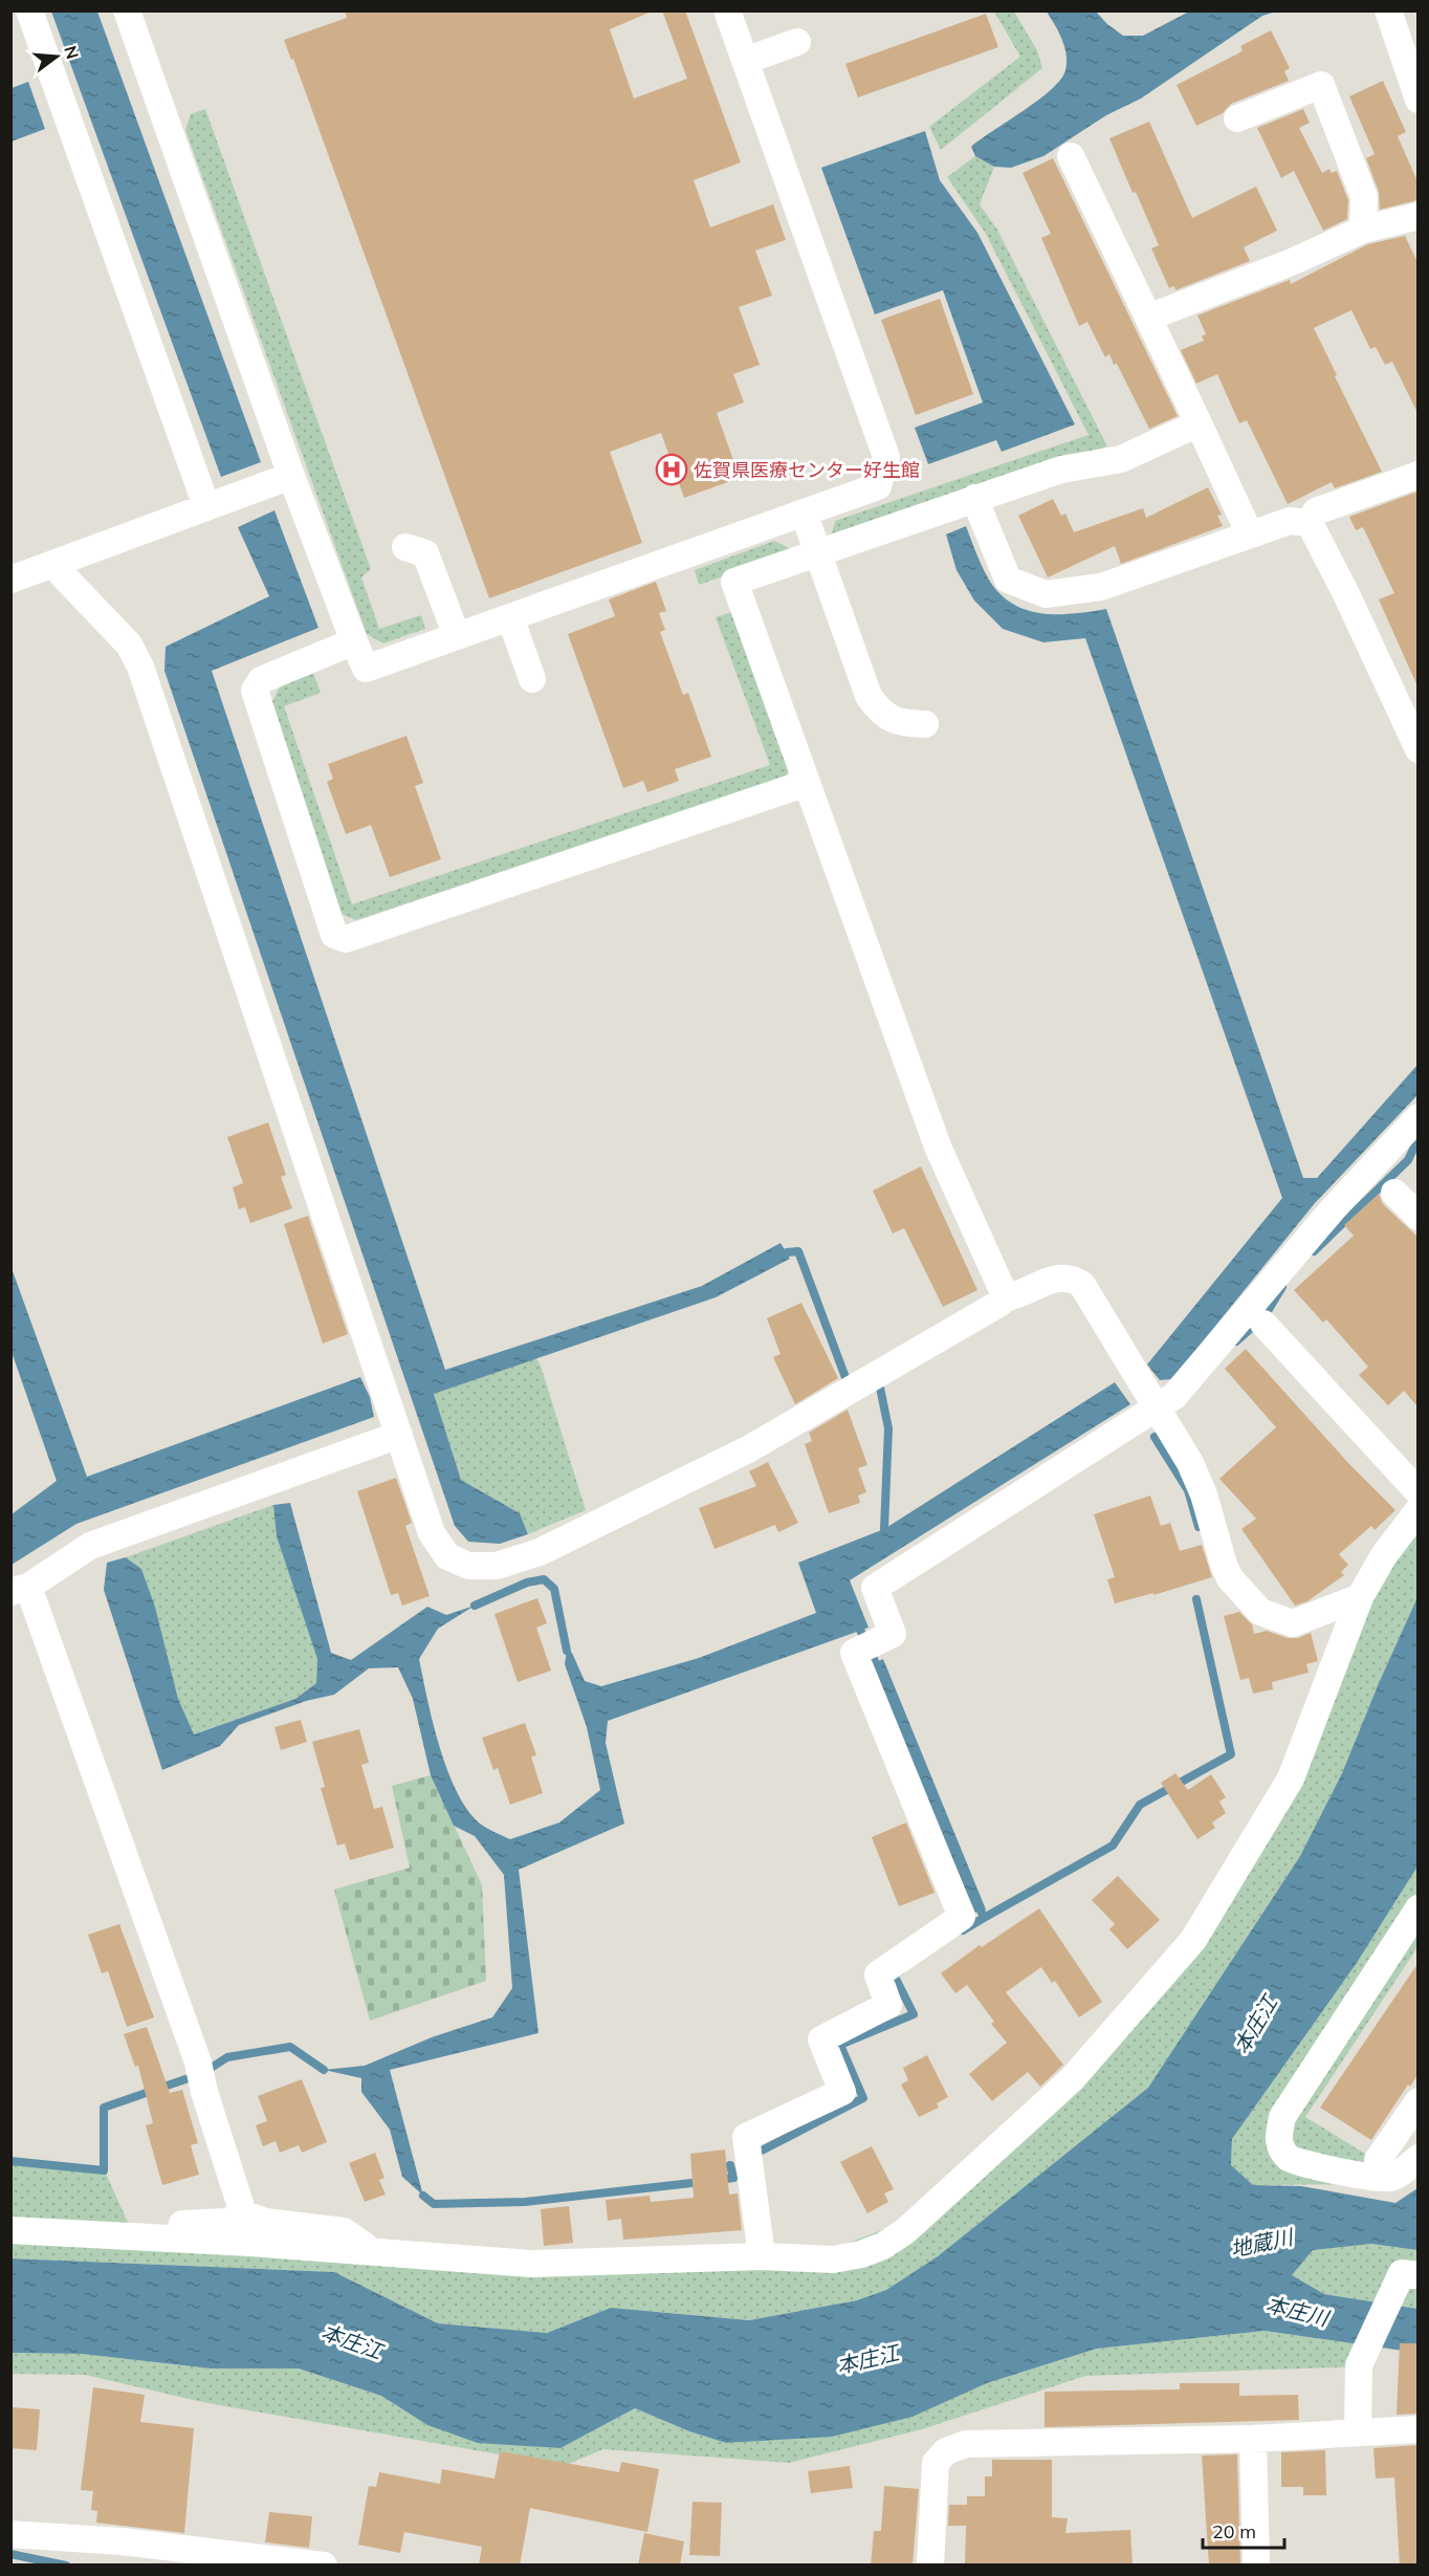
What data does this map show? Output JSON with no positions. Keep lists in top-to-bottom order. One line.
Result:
{"water":["本庄江","地蔵川","本庄川"],"places":{"hospital":["佐賀県医療センター好生館"]},"scale_bar":"20 m","north":"right"}
